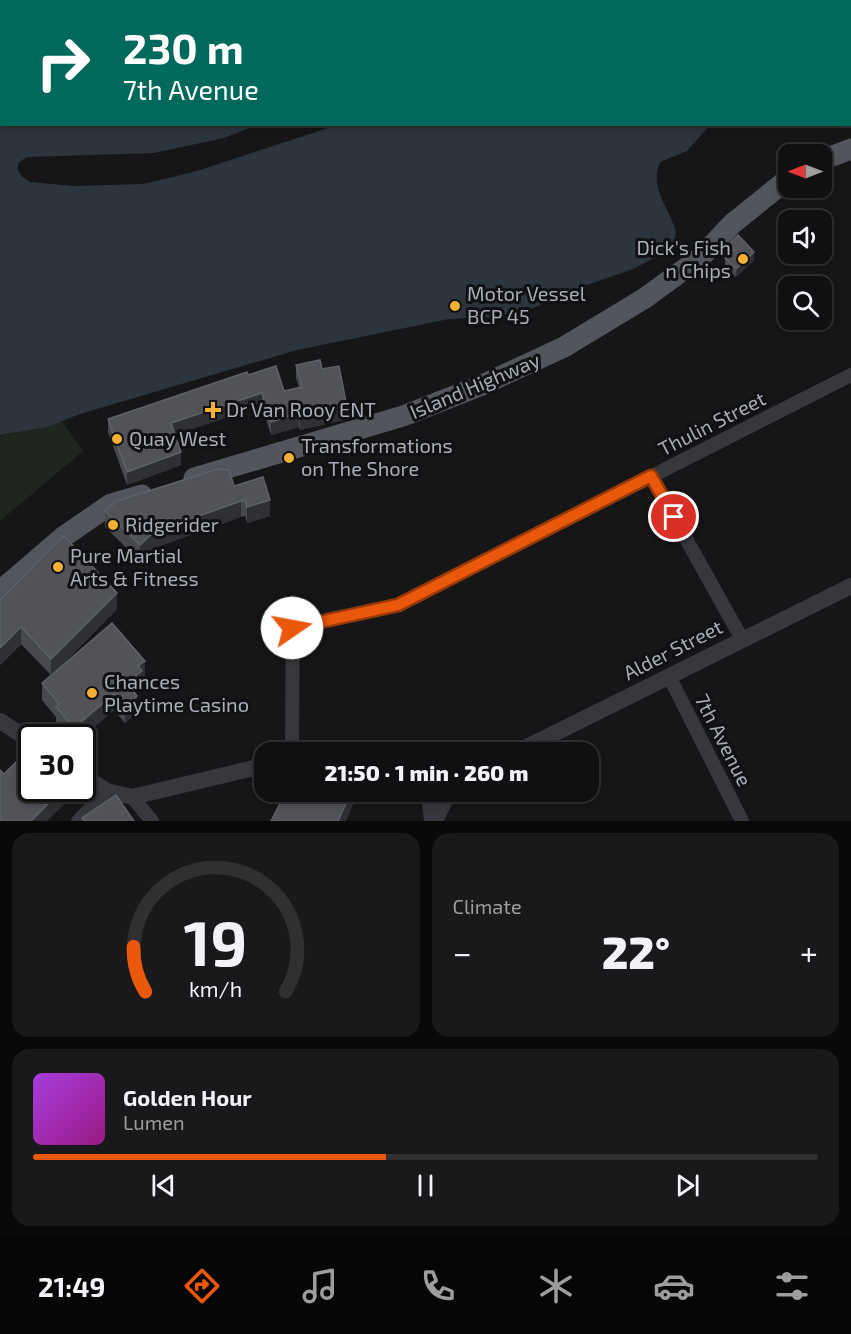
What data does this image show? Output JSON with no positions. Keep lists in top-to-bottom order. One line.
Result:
{"streets":{"main road":["Island Highway"],"street":["Thulin Street","Alder Street","7th Avenue"]},"crossings":[["Alder Street","7th Avenue"]],"places":{"other":["Dick's Fish n Chips","Motor Vessel BCP 45","Quay West","Transformations on The Shore","Ridgerider","Pure Martial Arts & Fitness","Chances Playtime Casino"],"health":["Dr Van Rooy ENT"]},"north":"left","page":{"turn":["230 m","7th Avenue"],"limit":"30","trip":"21:50 · 1 min · 260 m","tile":"Climate","heat":["−","22°","+"],"song":["Golden Hour","Lumen"],"tabs":"21:49","gauge":["19","km/h"]}}
